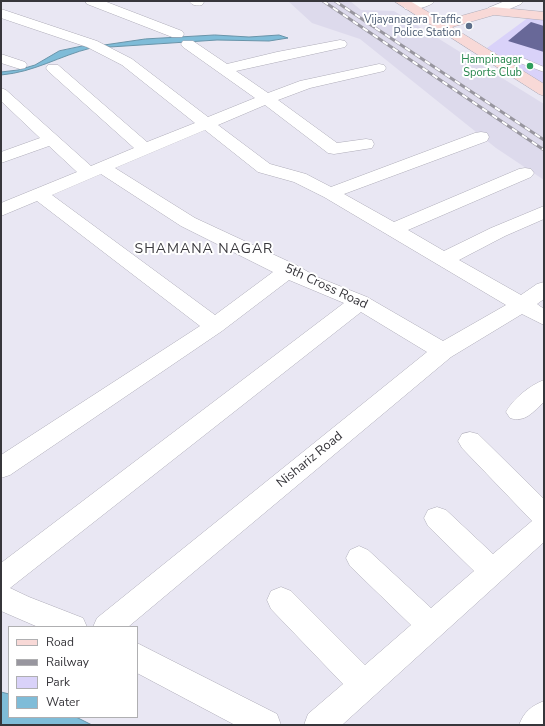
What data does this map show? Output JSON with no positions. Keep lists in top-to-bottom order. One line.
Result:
{"streets":{"street":["5th Cross Road","Nishariz Road"]},"crossings":[["5th Cross Road","Nishariz Road"]],"districts":["SHAMANA NAGAR"],"places":["Vijayanagara Traffic Police Station","Hampinagar Sports Club"],"legend":["Road","Railway","Park","Water"]}
